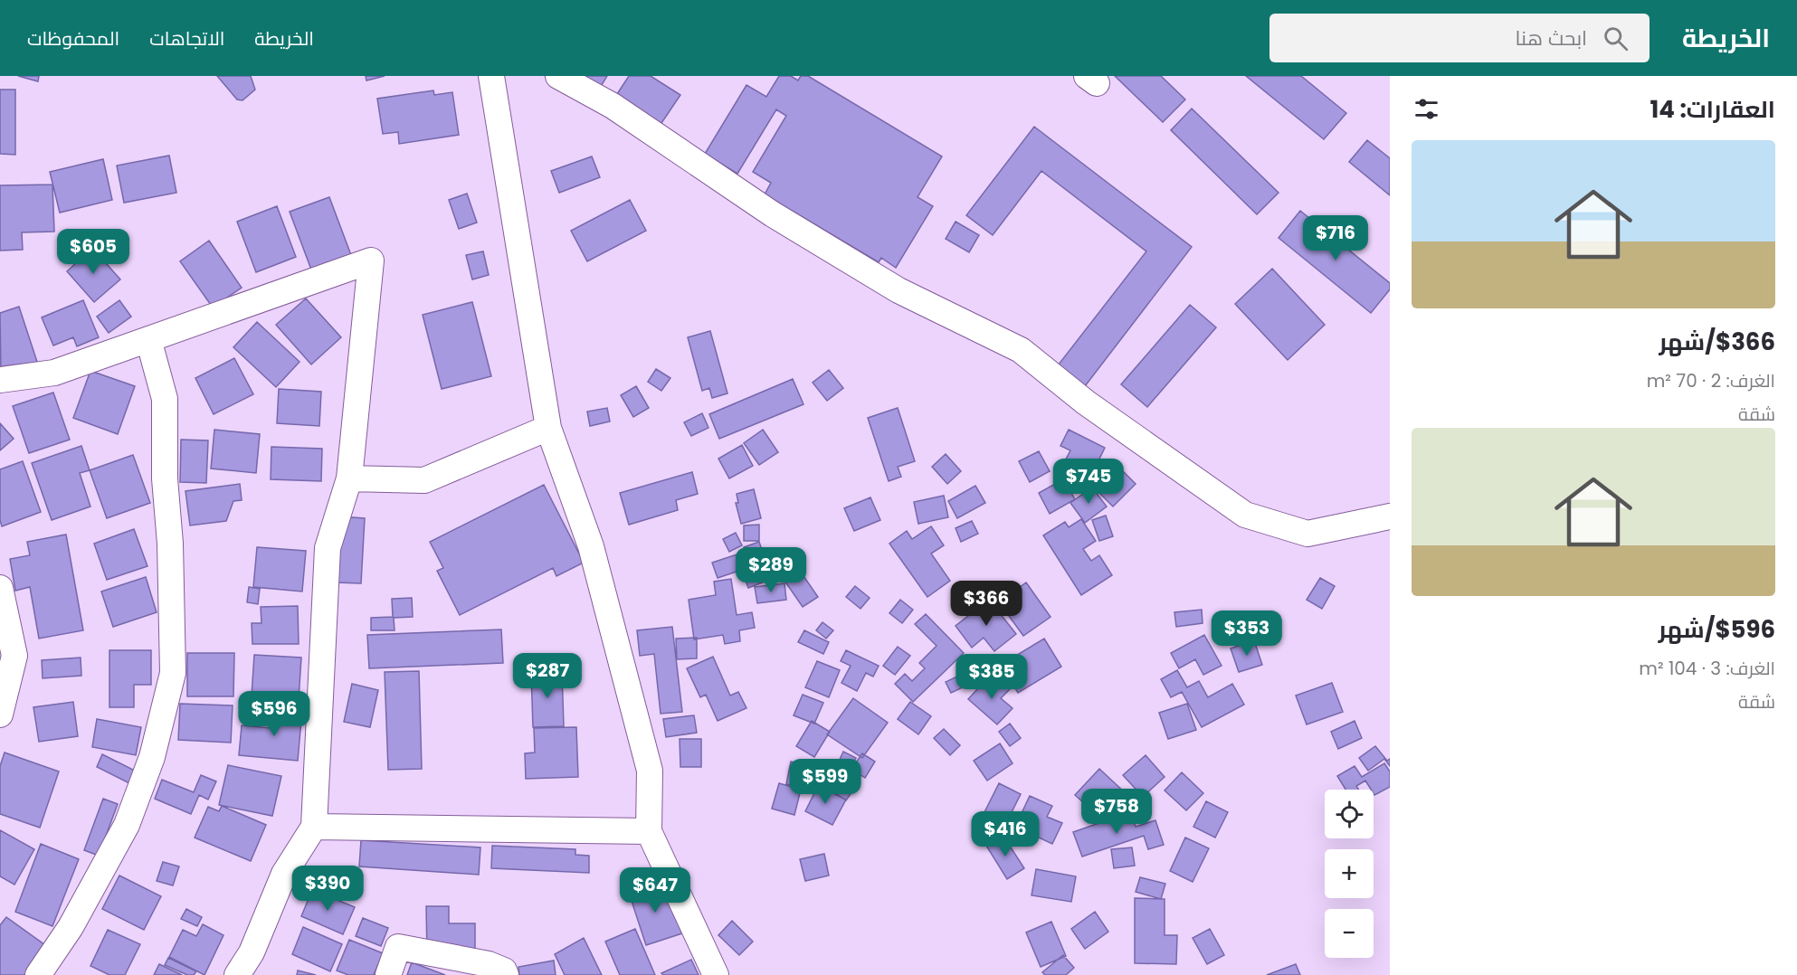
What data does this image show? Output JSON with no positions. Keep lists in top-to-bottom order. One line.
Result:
{"page":{"header":"الخريطة","search":"ابحث هنا","nav":["الخريطة","الاتجاهات","المحفوظات"],"heading":"العقارات: 14","list":[{"name":"$366/شهر","note":"الغرف: 2 · 70 m² · شقة"},{"name":"$596/شهر","note":"الغرف: 3 · 104 m² · شقة"}],"price":["$716","$605","$745","$289","$366","$353","$287","$385","$596","$599","$758","$416","$390","$647"],"map_buttons":["+","−"]}}
